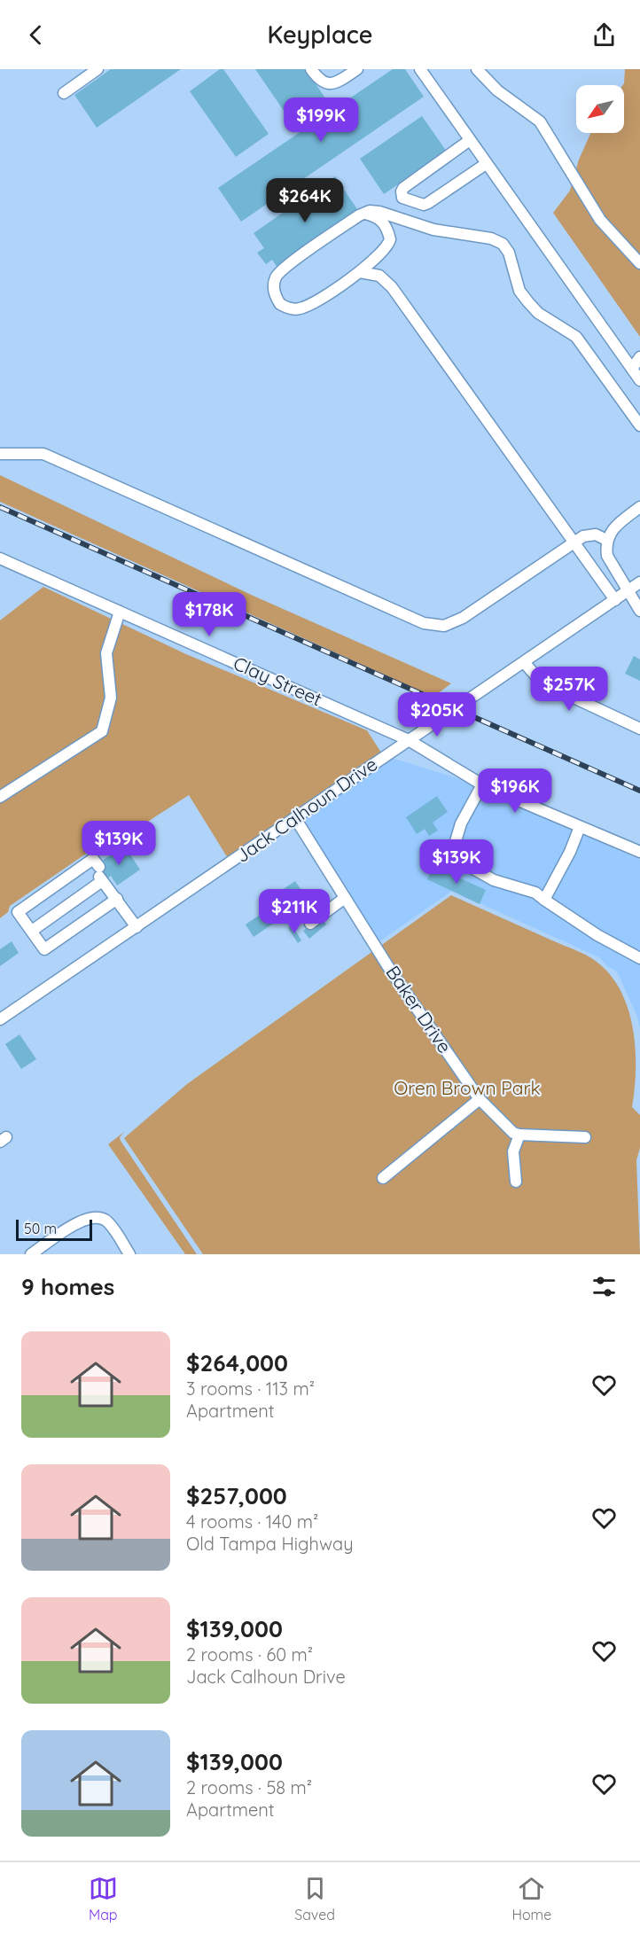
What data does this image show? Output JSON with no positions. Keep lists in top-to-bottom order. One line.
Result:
{"streets":{"street":["Clay Street","Jack Calhoun Drive","Baker Drive"]},"crossings":[["Clay Street","Jack Calhoun Drive"],["Jack Calhoun Drive","Baker Drive"]],"parks":["Oren Brown Park"],"scale_bar":"50 m","north":"bottom left","page":{"header":"Keyplace","price":["$199K","$264K","$178K","$257K","$205K","$196K","$139K","$139K","$211K"],"scale":"50 m","heading":"9 homes","list":[{"name":"$264,000","note":"3 rooms · 113 m² · Apartment"},{"name":"$257,000","note":"4 rooms · 140 m² · Old Tampa Highway"},{"name":"$139,000","note":"2 rooms · 60 m² · Jack Calhoun Drive"},{"name":"$139,000","note":"2 rooms · 58 m² · Apartment"}],"tabs":["Map","Saved","Home"]}}
